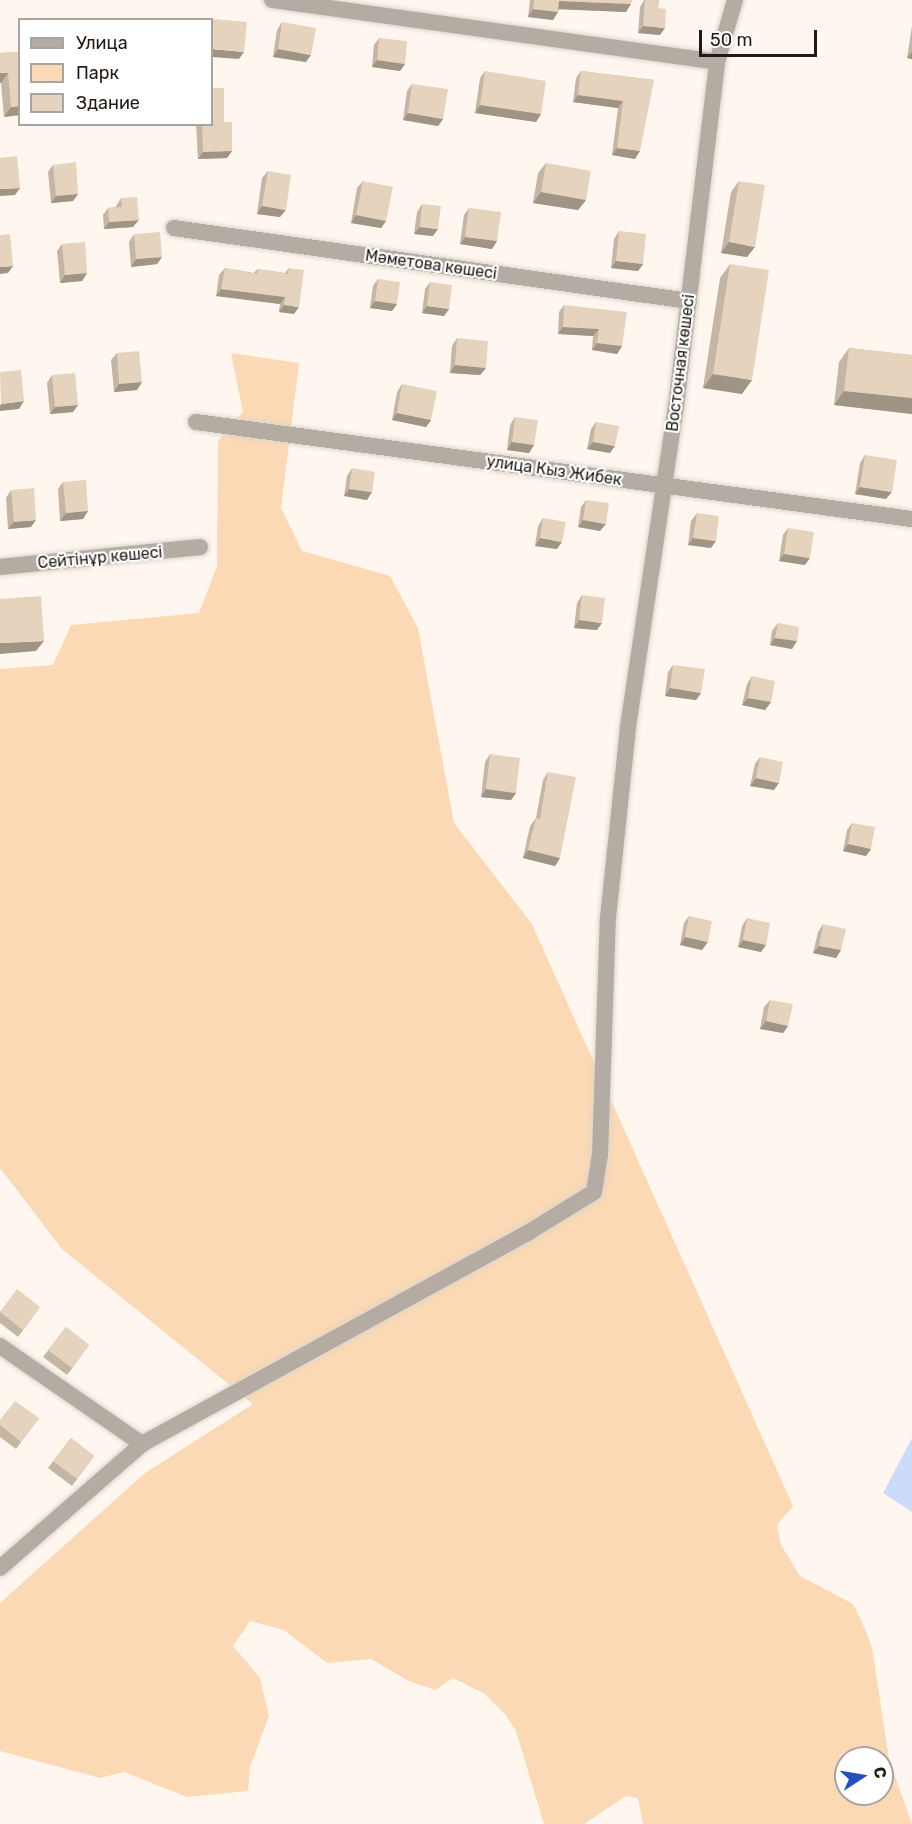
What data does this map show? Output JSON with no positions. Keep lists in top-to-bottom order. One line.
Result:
{"streets":{"street":["Мәметова көшесі","Восточная көшесі","улица Кыз Жибек","Сейтінұр көшесі"]},"crossings":[["Мәметова көшесі","Восточная көшесі"],["Восточная көшесі","улица Кыз Жибек"]],"legend":["Улица","Парк","Здание"],"scale_bar":"50 m","north":"right"}
